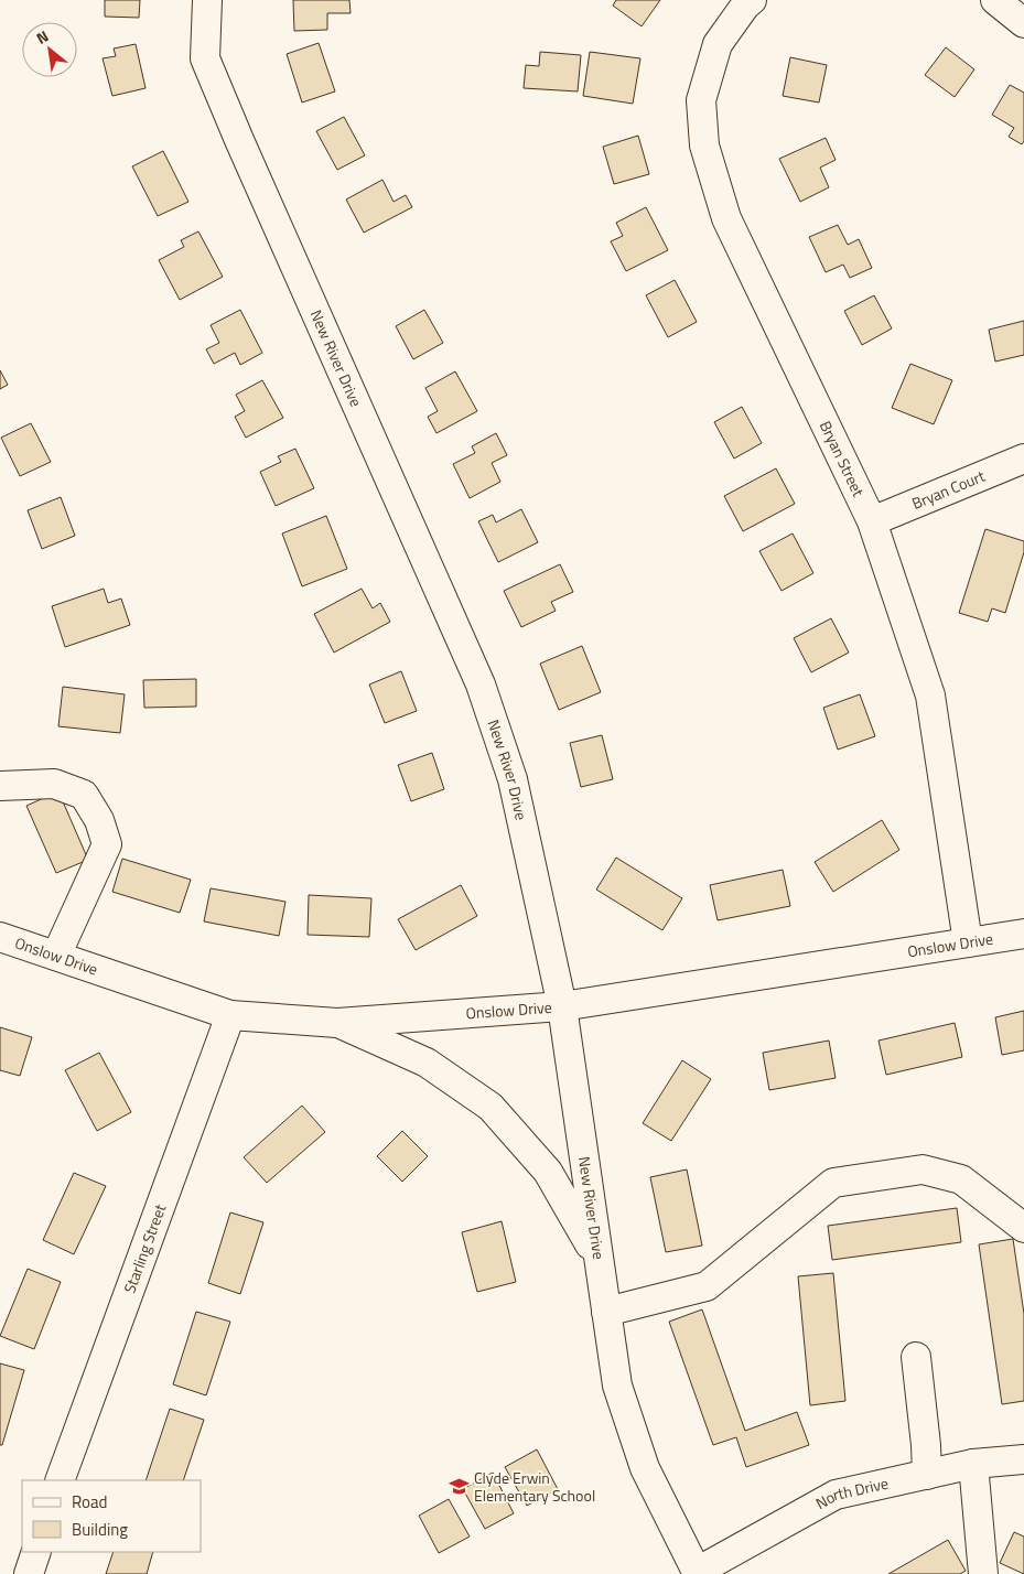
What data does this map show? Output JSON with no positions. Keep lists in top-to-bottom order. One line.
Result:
{"streets":{"street":["New River Drive","Bryan Street","Bryan Court","Onslow Drive","Starling Street","North Drive"]},"crossings":[["New River Drive","Onslow Drive"],["New River Drive","North Drive"],["Bryan Street","Bryan Court"],["Bryan Street","Onslow Drive"],["Onslow Drive","Starling Street"]],"places":{"school or university":["Clyde Erwin Elementary School"]},"legend":["Road","Building"],"north":"top left"}
